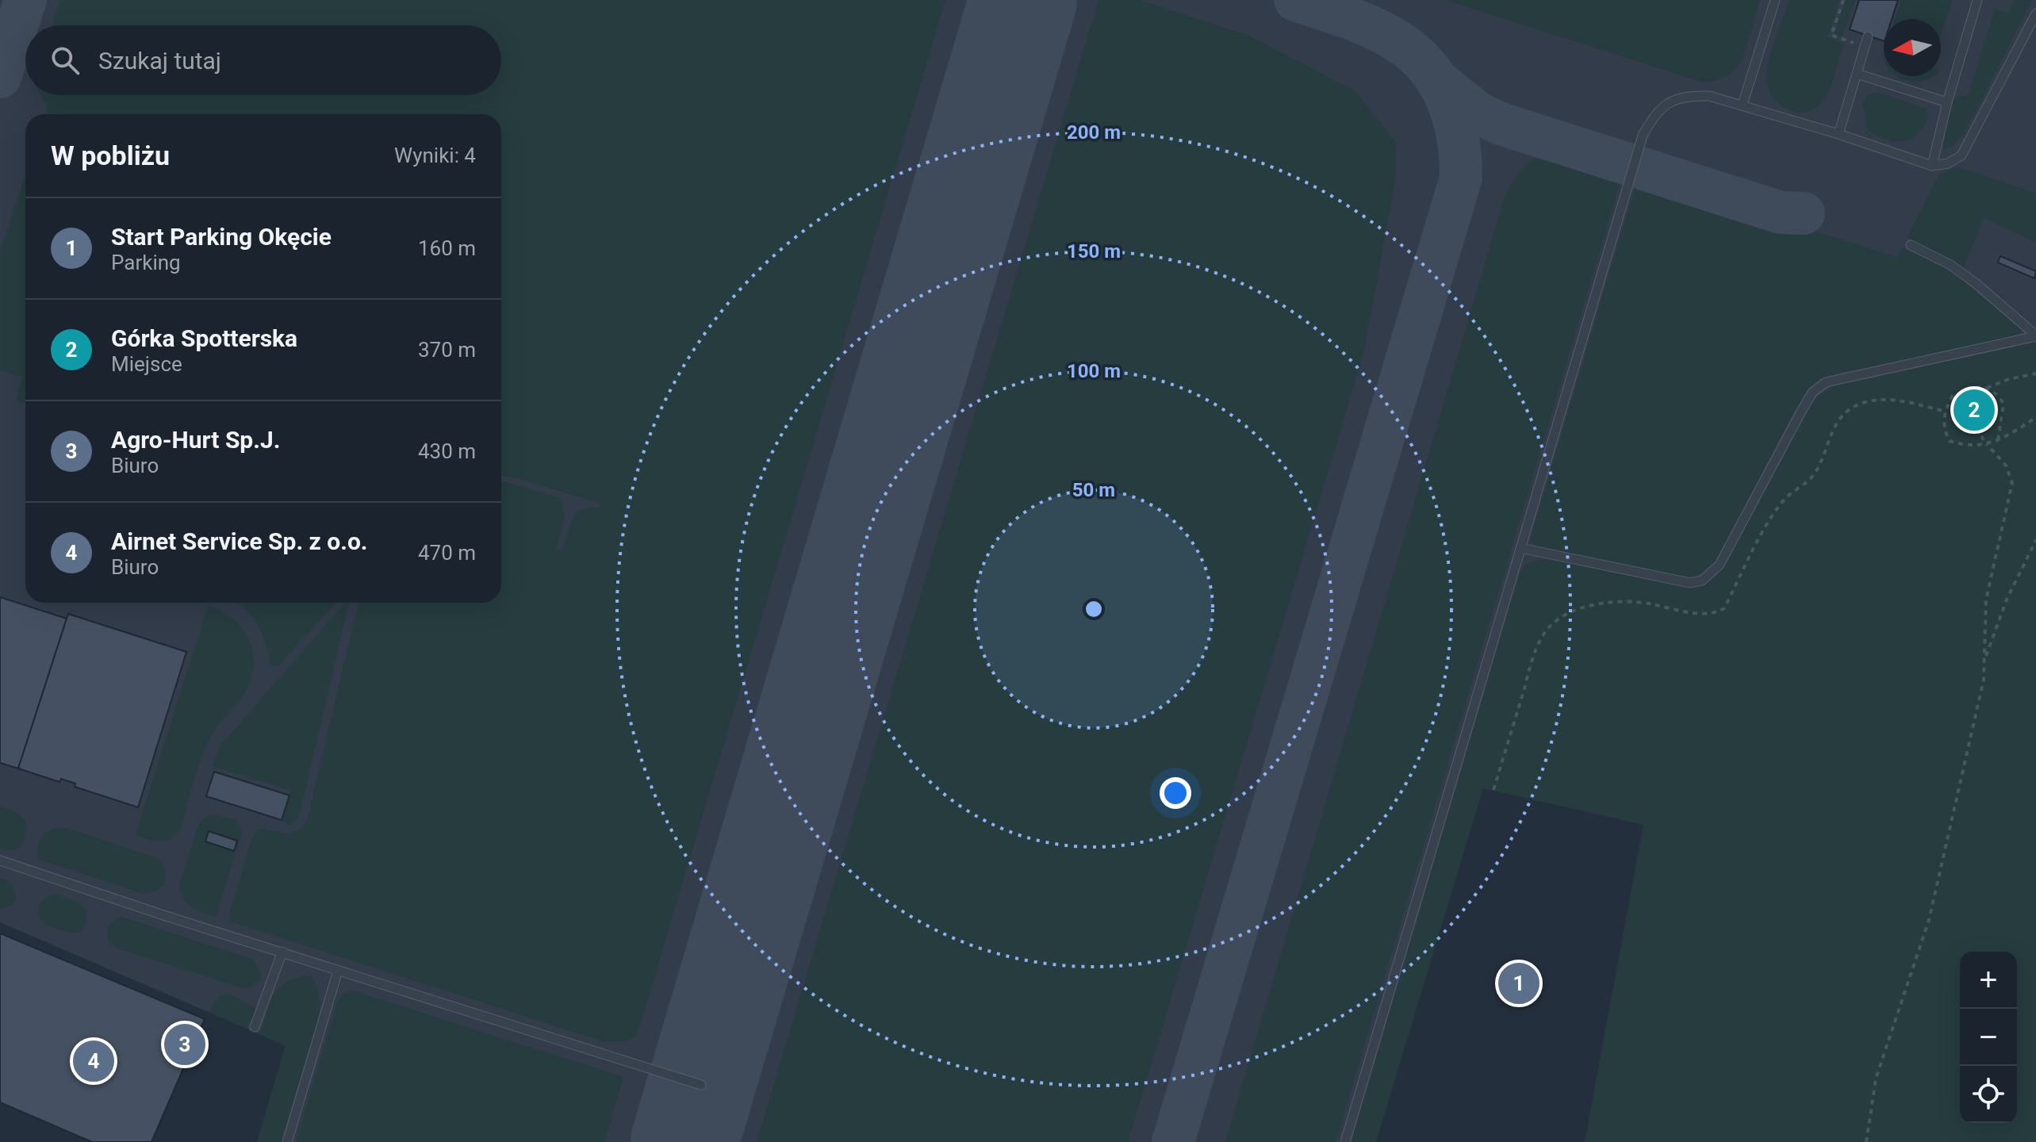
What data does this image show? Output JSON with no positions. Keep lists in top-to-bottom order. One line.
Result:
{"north":"left","page":{"search":"Szukaj tutaj","heading":["W pobliżu","Wyniki: 4"],"list":[{"mark":"1","name":"Start Parking Okęcie","note":"Parking","value":"160 m"},{"mark":"2","name":"Górka Spotterska","note":"Miejsce","value":"370 m"},{"mark":"3","name":"Agro-Hurt Sp.J.","note":"Biuro","value":"430 m"},{"mark":"4","name":"Airnet Service Sp. z o.o.","note":"Biuro","value":"470 m"}],"pins":["2","1","3","4"],"map_buttons":["+","−"]},"rings":["200 m","150 m","100 m","50 m"]}
